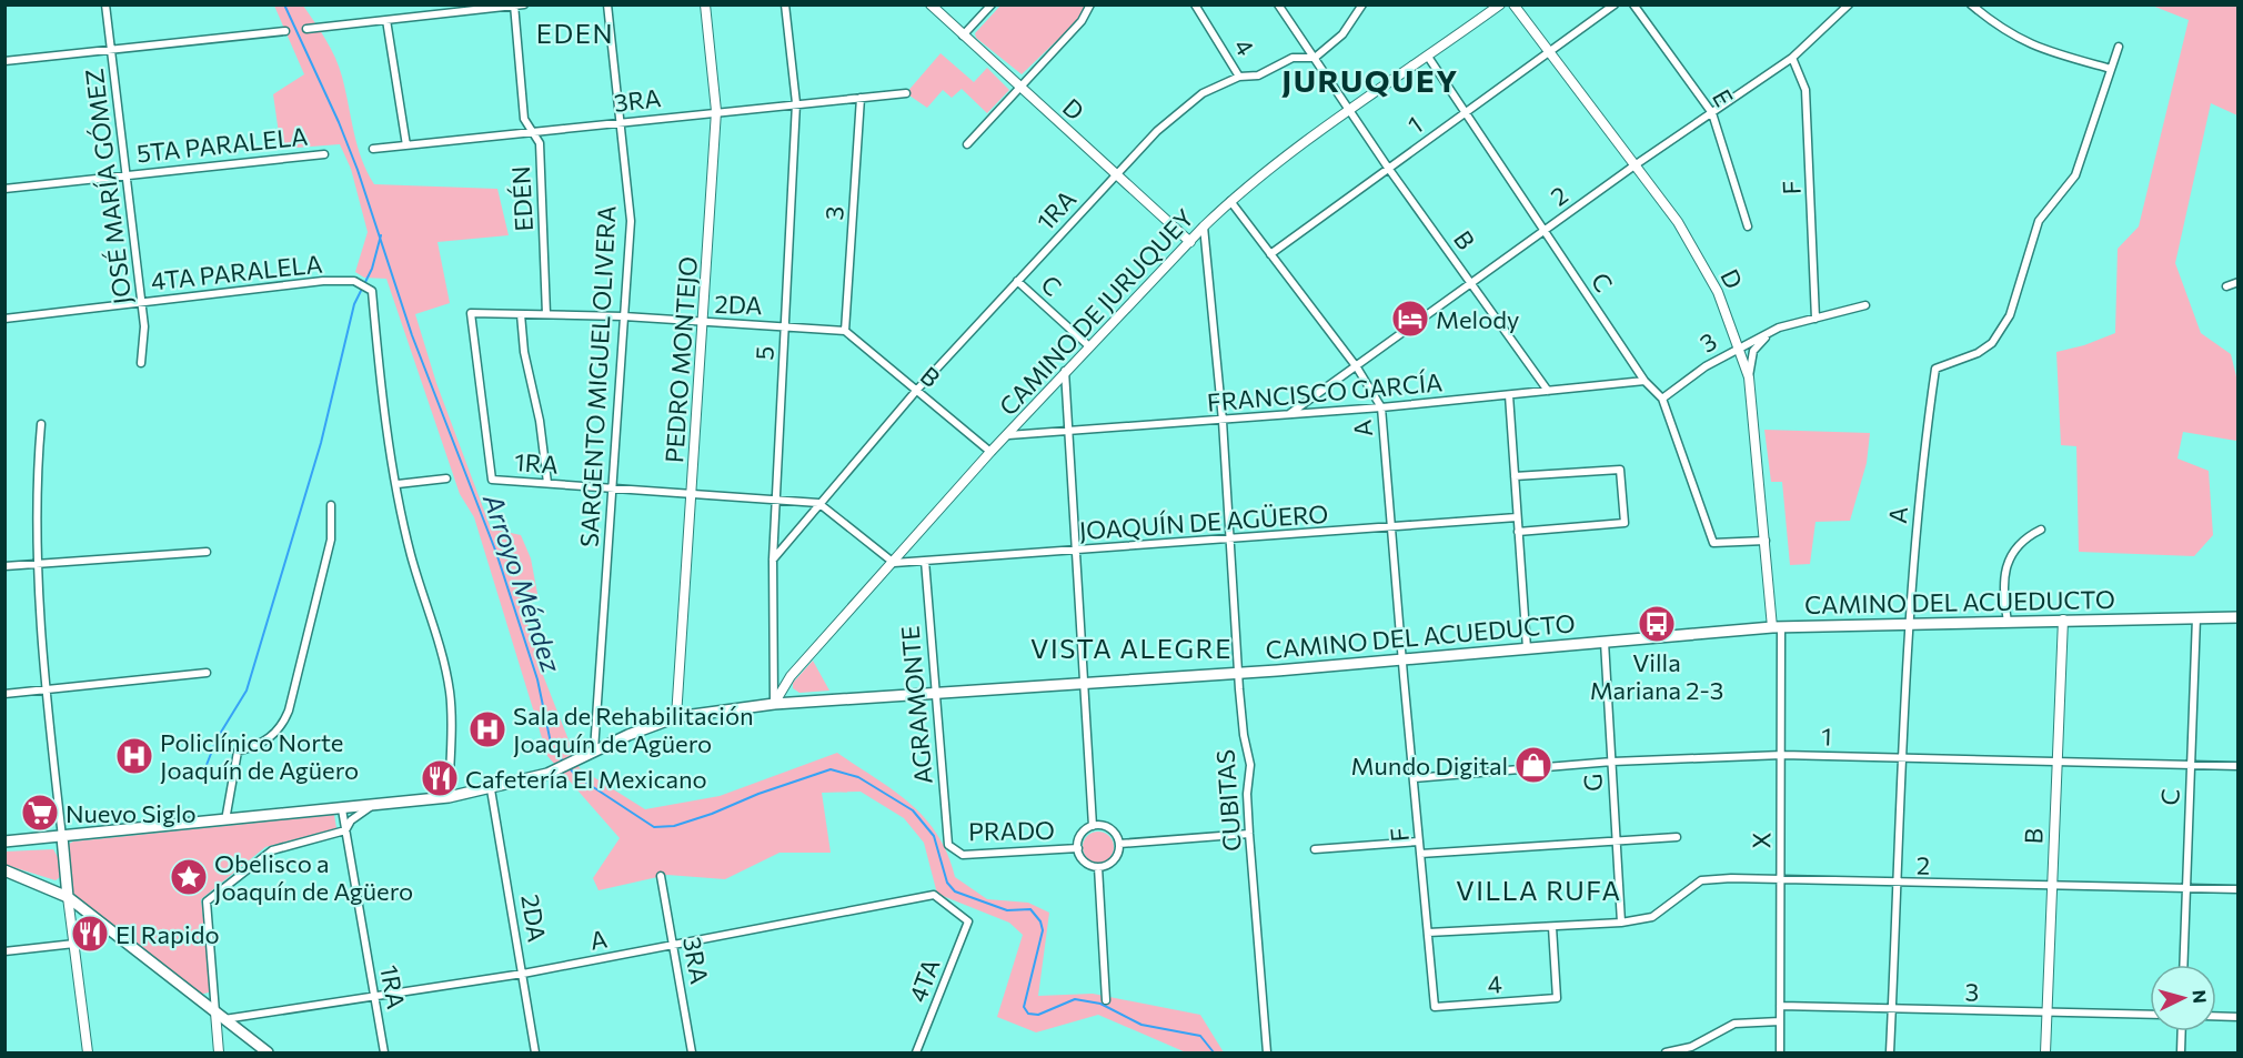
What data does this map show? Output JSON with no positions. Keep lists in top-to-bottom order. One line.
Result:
{"streets":{"main road":["CAMINO DEL ACUEDUCTO"],"street":["4","E","3RA","D","1","5TA PARALELA","JOSÉ MARÍA GÓMEZ","F","2","EDÉN","1RA","3","B","4TA PARALELA","C","2DA","CAMINO DE JURUQUEY","5","PEDRO MONTEJO","SARGENTO MIGUEL OLIVERA","FRANCISCO GARCÍA","A","JOAQUÍN DE AGÜERO","AGRAMONTE","G","CUBITAS","PRADO","X","4TA"]},"crossings":[["4","F"],["4","1RA"],["E","2"],["3RA","EDÉN"],["3RA","3"],["3RA","5"],["3RA","PEDRO MONTEJO"],["3RA","SARGENTO MIGUEL OLIVERA"],["3RA","A"],["D","1"],["D","2"],["D","1RA"],["D","3"],["D","C"],["D","CAMINO DE JURUQUEY"],["D","CAMINO DEL ACUEDUCTO"],["D","X"],["1","F"],["1","B"],["1","C"],["1","A"],["1","G"],["1","X"],["5TA PARALELA","JOSÉ MARÍA GÓMEZ"],["JOSÉ MARÍA GÓMEZ","4TA PARALELA"],["F","2"],["F","3"],["F","A"],["F","CAMINO DEL ACUEDUCTO"],["2","B"],["2","C"],["2","FRANCISCO GARCÍA"],["2","A"],["2","G"],["2","X"],["EDÉN","2DA"],["1RA","B"],["1RA","C"],["1RA","2DA"],["1RA","5"],["1RA","PEDRO MONTEJO"],["1RA","SARGENTO MIGUEL OLIVERA"],["1RA","A"],["1RA","CAMINO DEL ACUEDUCTO"],["3","B"],["3","C"],["3","2DA"],["3","A"],["3","X"],["B","2DA"],["B","CAMINO DE JURUQUEY"],["B","FRANCISCO GARCÍA"],["B","CAMINO DEL ACUEDUCTO"],["C","CAMINO DE JURUQUEY"],["C","FRANCISCO GARCÍA"],["C","CAMINO DEL ACUEDUCTO"],["2DA","5"],["2DA","PEDRO MONTEJO"],["2DA","SARGENTO MIGUEL OLIVERA"],["2DA","A"],["2DA","CAMINO DEL ACUEDUCTO"],["CAMINO DE JURUQUEY","5"],["CAMINO DE JURUQUEY","FRANCISCO GARCÍA"],["CAMINO DE JURUQUEY","A"],["CAMINO DE JURUQUEY","JOAQUÍN DE AGÜERO"],["CAMINO DE JURUQUEY","CAMINO DEL ACUEDUCTO"],["CAMINO DE JURUQUEY","CUBITAS"],["5","CAMINO DEL ACUEDUCTO"],["PEDRO MONTEJO","CAMINO DEL ACUEDUCTO"],["SARGENTO MIGUEL OLIVERA","CAMINO DEL ACUEDUCTO"],["FRANCISCO GARCÍA","A"],["FRANCISCO GARCÍA","CUBITAS"],["A","JOAQUÍN DE AGÜERO"],["A","CAMINO DEL ACUEDUCTO"],["A","4TA"],["JOAQUÍN DE AGÜERO","AGRAMONTE"],["JOAQUÍN DE AGÜERO","CUBITAS"],["CAMINO DEL ACUEDUCTO","AGRAMONTE"],["CAMINO DEL ACUEDUCTO","G"],["CAMINO DEL ACUEDUCTO","CUBITAS"],["CAMINO DEL ACUEDUCTO","X"],["AGRAMONTE","PRADO"]],"districts":["EDEN","JURUQUEY","VISTA ALEGRE","VILLA RUFA"],"water":["Arroyo Méndez"],"places":{"hotel":["Melody"],"bus stop":["Villa Mariana 2-3"],"hospital":["Sala de Rehabilitación Joaquín de Agüero","Policlínico Norte Joaquín de Agüero"],"shop":["Mundo Digital"],"restaurant":["Cafetería El Mexicano","El Rapido"],"supermarket":["Nuevo Siglo"],"place":["Obelisco a Joaquín de Agüero"]},"north":"right"}
